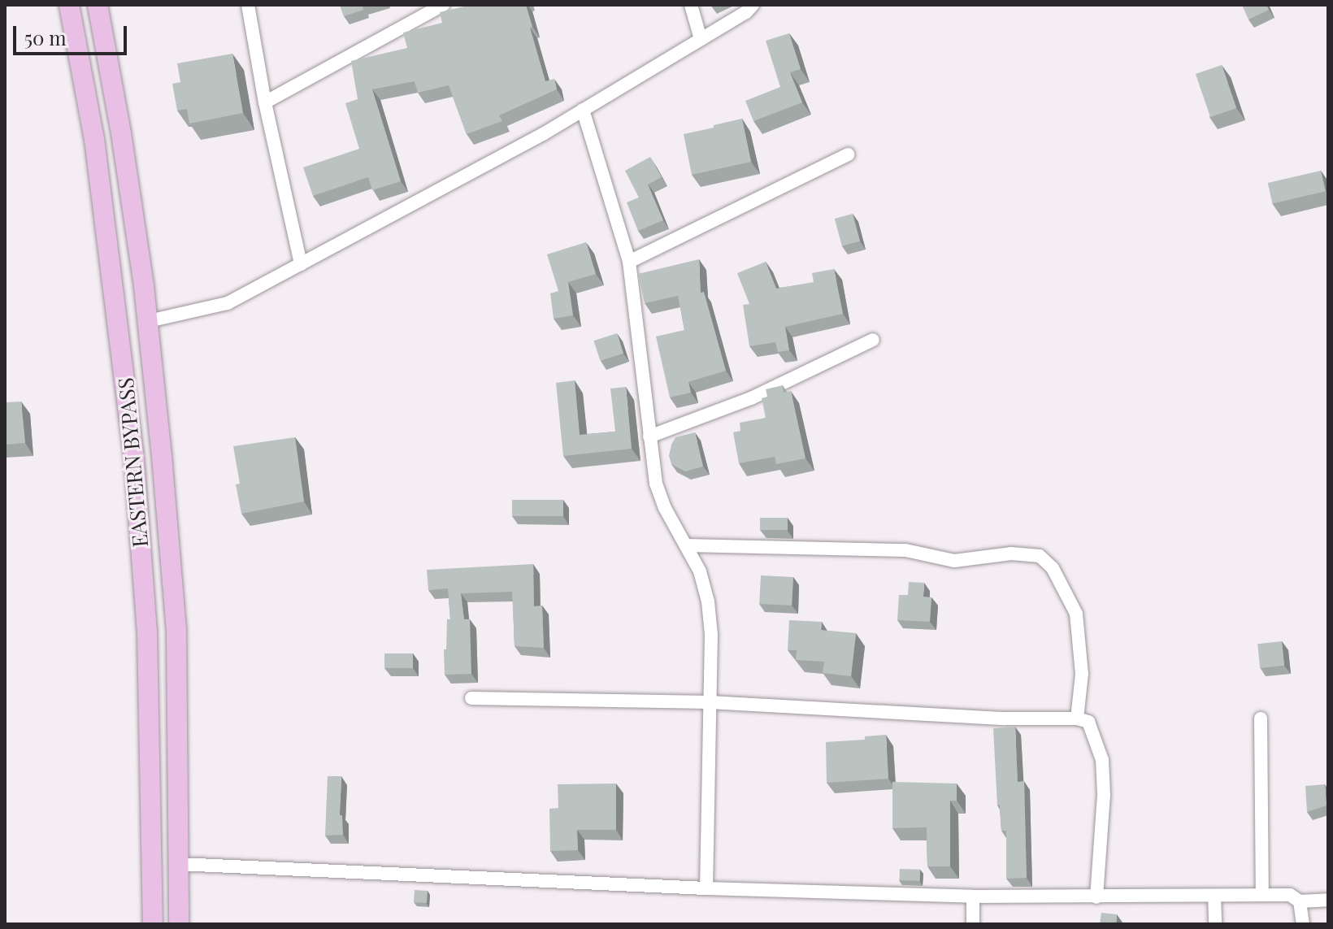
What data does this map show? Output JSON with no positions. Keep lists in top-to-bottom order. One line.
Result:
{"streets":{"main road":["EASTERN BYPASS"]},"scale_bar":"50 m"}
